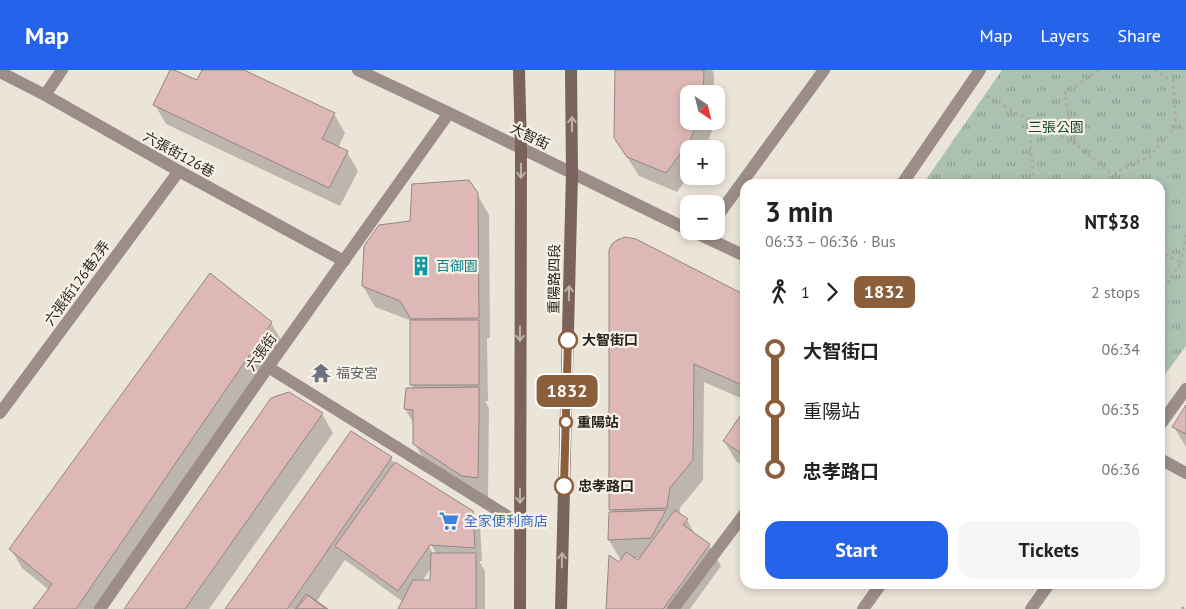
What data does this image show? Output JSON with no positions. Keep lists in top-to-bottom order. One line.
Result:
{"streets":{"main road":["重陽路四段"],"street":["大智街","六張街126巷","六張街126巷2弄","六張街"]},"crossings":[["大智街","重陽路四段"],["大智街","六張街"],["六張街126巷","六張街126巷2弄"],["六張街126巷","六張街"]],"parks":["三張公園"],"places":{"building":["百御園"],"other":["大智街口","重陽站","忠孝路口"],"temple":["福安宮"],"supermarket":["全家便利商店"]},"lines":["bus line 1832"],"north":"bottom right","page":{"header":"Map","nav":["Map","Layers","Share"],"on_map":"1832","map_buttons":["+","−"],"heading":["3 min","06:33 – 06:36 · Bus","NT$38"],"legs":["1","1832","2 stops"],"list":[{"name":"大智街口","value":"06:34"},{"name":"重陽站","value":"06:35"},{"name":"忠孝路口","value":"06:36"}],"buttons":["Start","Tickets"]}}
